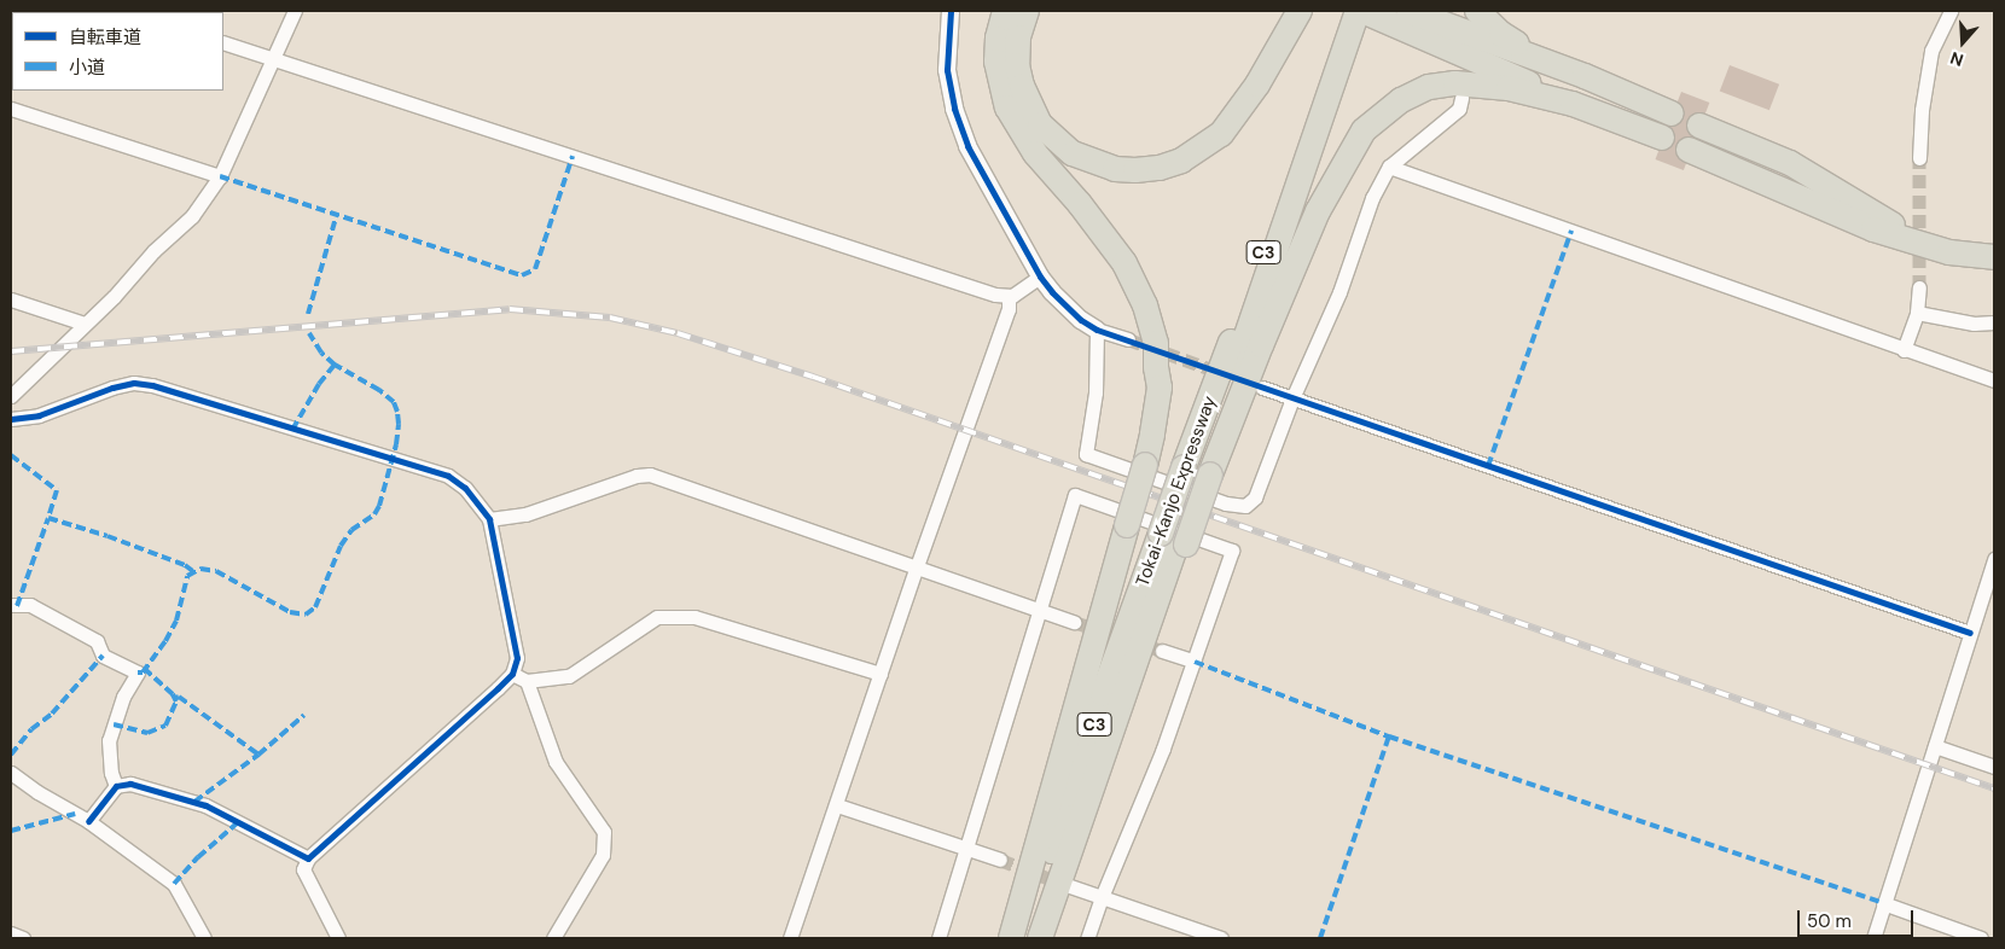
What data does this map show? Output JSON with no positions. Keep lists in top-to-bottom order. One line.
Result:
{"streets":{"highway":["C3","Tokai-Kanjo Expressway"]},"legend":["自転車道","小道"],"scale_bar":"50 m","north":"bottom"}
